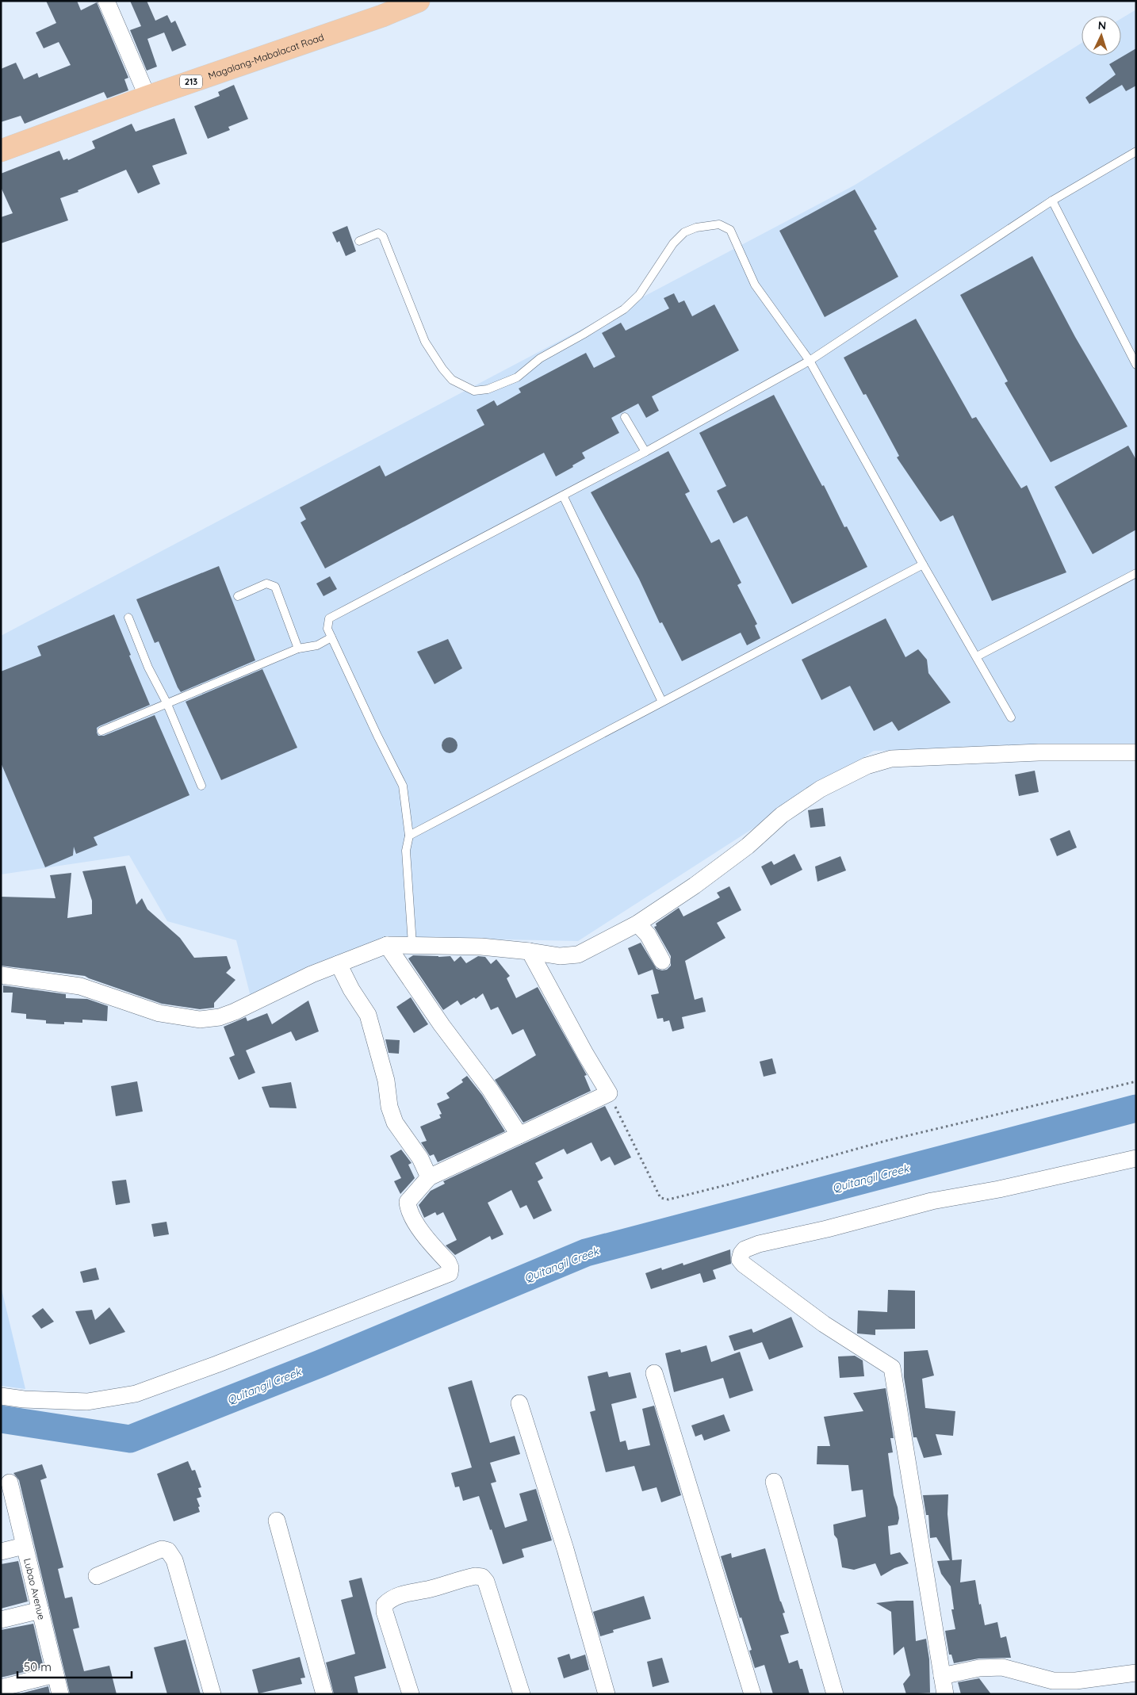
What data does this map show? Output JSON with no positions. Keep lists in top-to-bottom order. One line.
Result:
{"streets":{"main road":["Magalang-Mabalacat Road","213"],"street":["Lubao Avenue"]},"water":["Quitangil Creek"],"scale_bar":"50 m","north":"top"}
